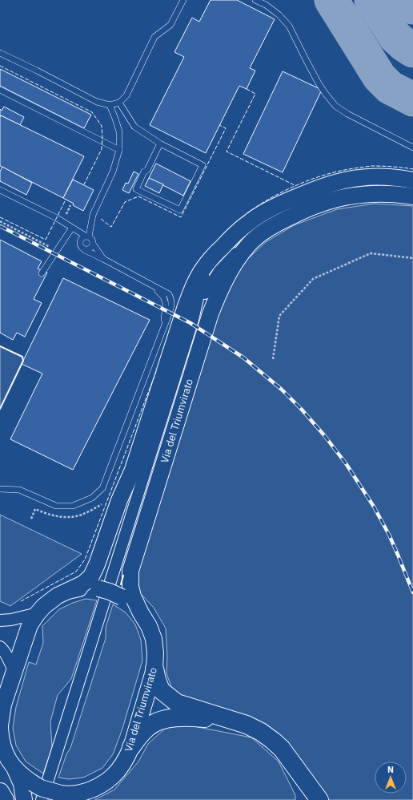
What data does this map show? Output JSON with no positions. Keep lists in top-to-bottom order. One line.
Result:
{"streets":{"street":["Via del Triumvirato"]},"north":"top"}
